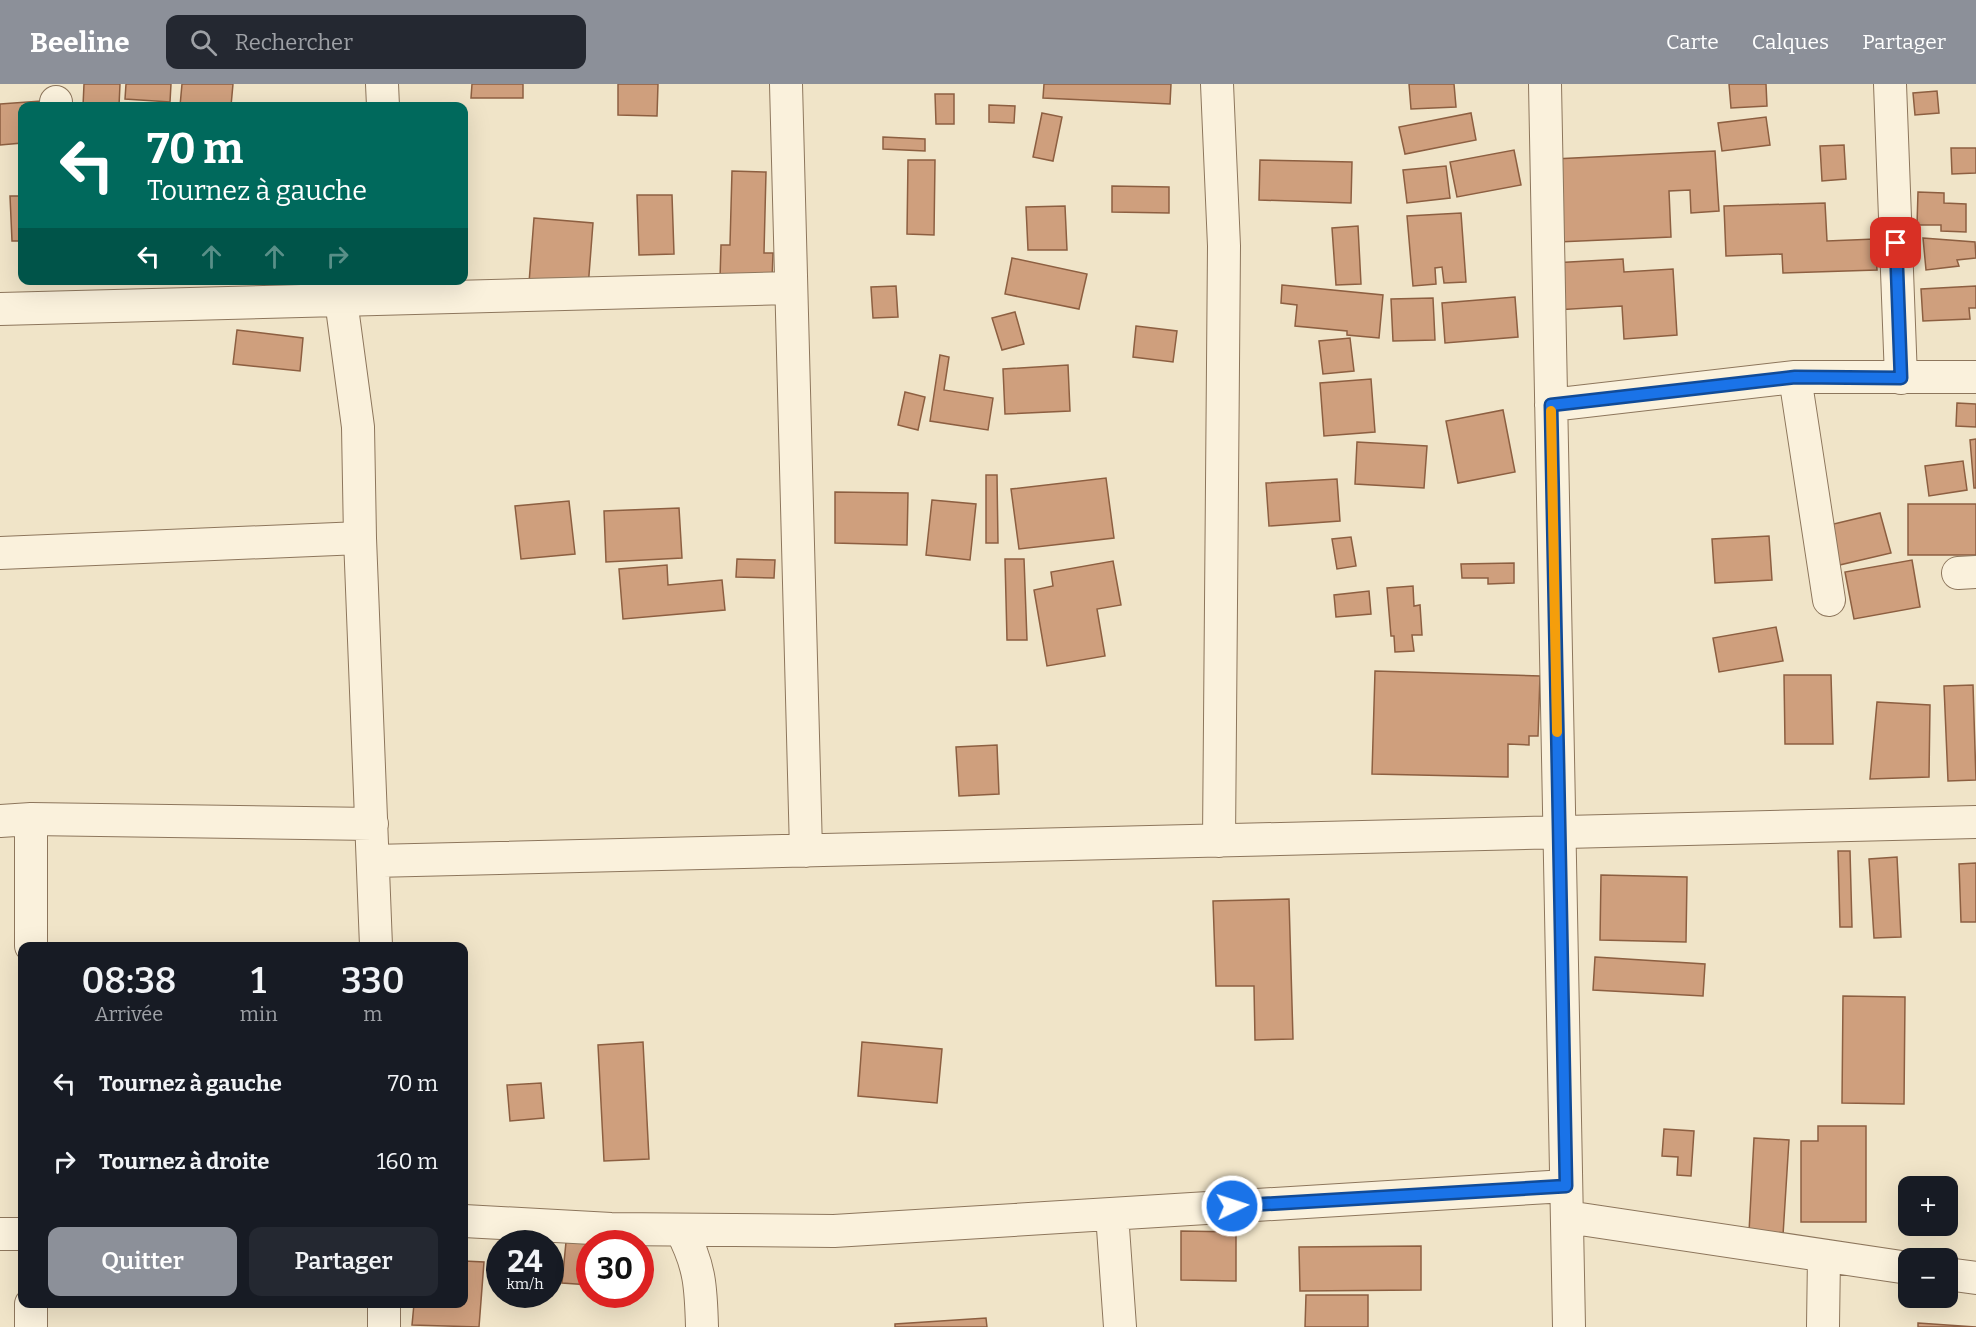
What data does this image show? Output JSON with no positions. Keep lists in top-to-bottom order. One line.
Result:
{"page":{"header":"Beeline","search":"Rechercher","nav":["Carte","Calques","Partager"],"turn":["70 m","Tournez à gauche"],"eta":["08:38","Arrivée","1","min","330","m"],"list":[{"name":"Tournez à gauche","value":"70 m"},{"name":"Tournez à droite","value":"160 m"}],"map_buttons":["+","−"],"buttons":["Quitter","Partager"],"speed":"24 km/h","limit":"30"}}
